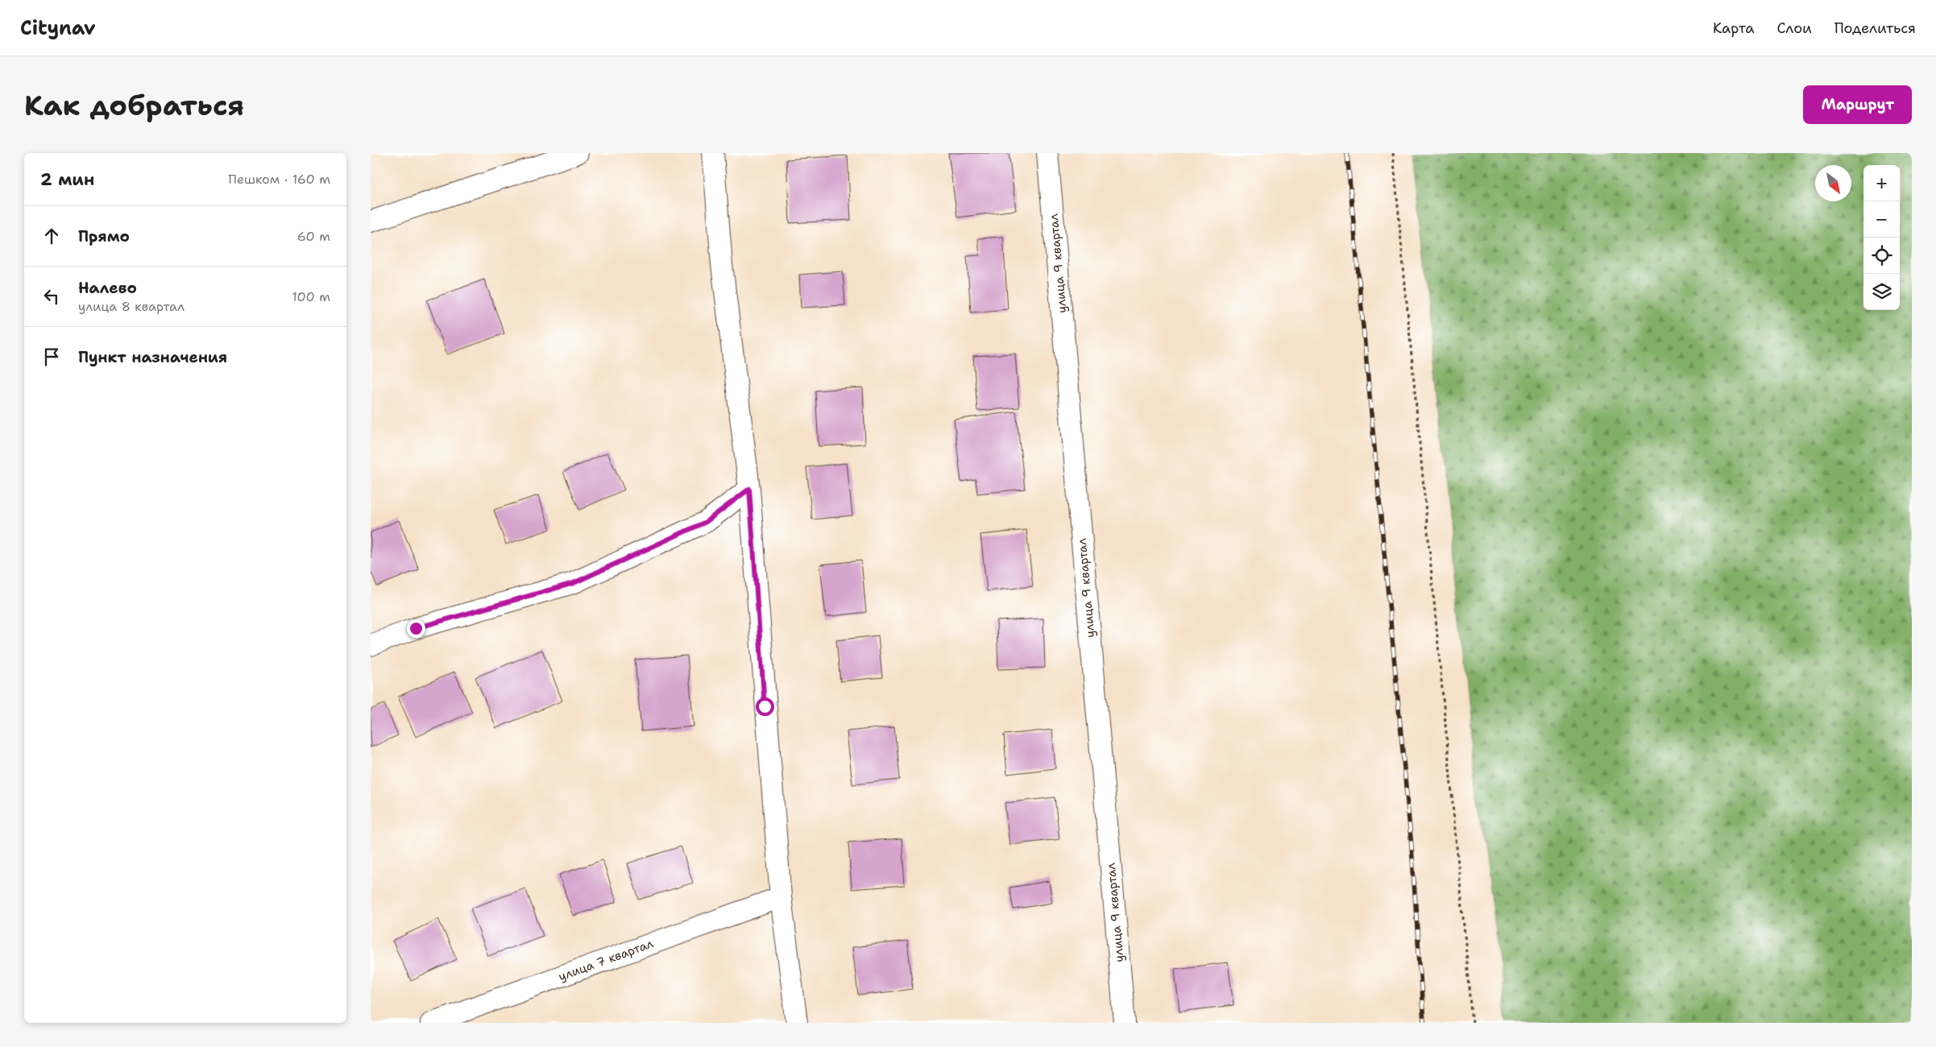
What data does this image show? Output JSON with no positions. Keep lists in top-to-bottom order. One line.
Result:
{"streets":{"street":["улица 9 квартал","улица 7 квартал"]},"north":"bottom right","page":{"header":"Citynav","nav":["Карта","Слои","Поделиться"],"buttons":"Маршрут","title":"Как добраться","heading":["2 мин","Пешком · 160 m"],"map_buttons":["+","−"],"list":[["Прямо","60 m"],["Налево","улица 8 квартал","100 m"],"Пункт назначения"]}}
